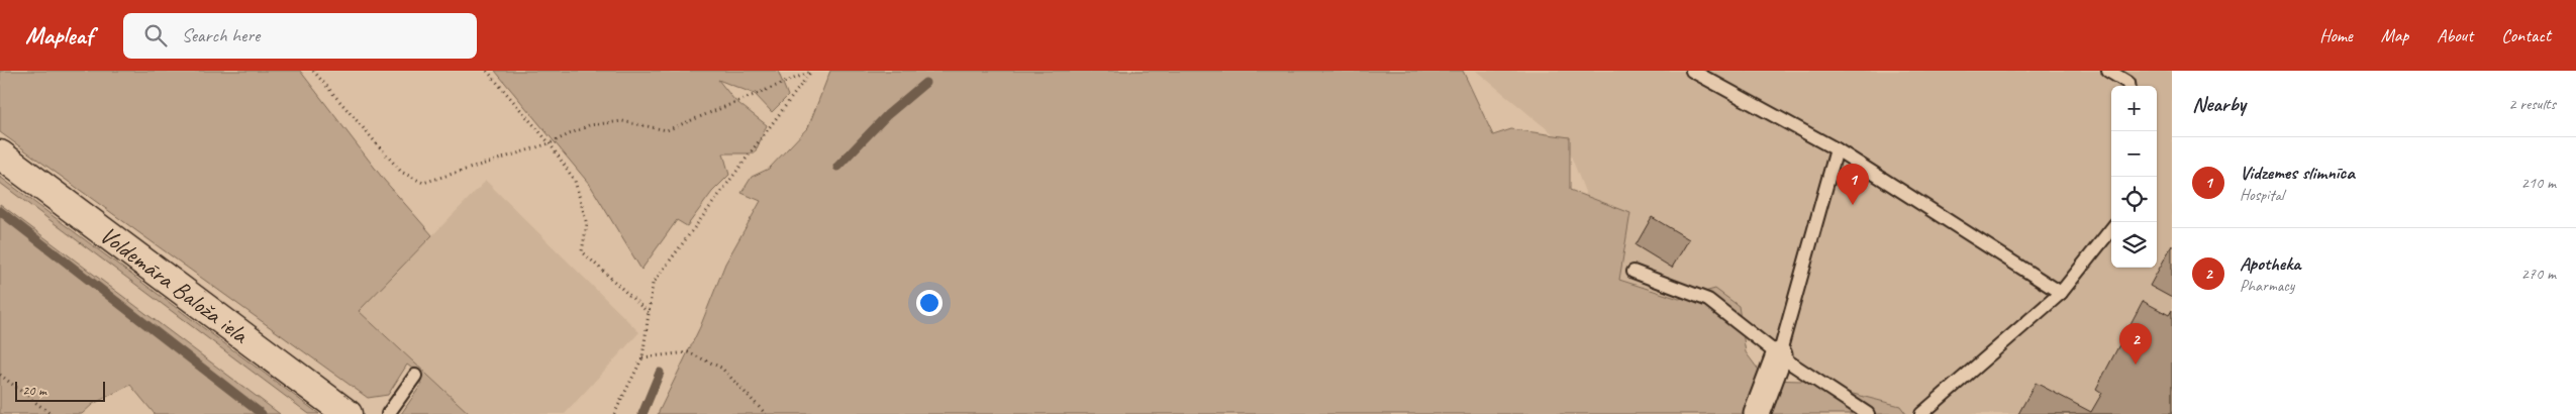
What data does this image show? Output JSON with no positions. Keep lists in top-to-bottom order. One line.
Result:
{"streets":{"main road":["Voldemāra Baloža iela"]},"scale_bar":"20 m","page":{"header":"Mapleaf","search":"Search here","nav":["Home","Map","About","Contact"],"heading":["Nearby","2 results"],"map_buttons":["+","−"],"list":[{"mark":"1","name":"Vidzemes slimnīca","note":"Hospital","value":"210 m"},{"mark":"2","name":"Apotheka","note":"Pharmacy","value":"270 m"}],"pins":["1","2"],"scale":"20 m"}}
